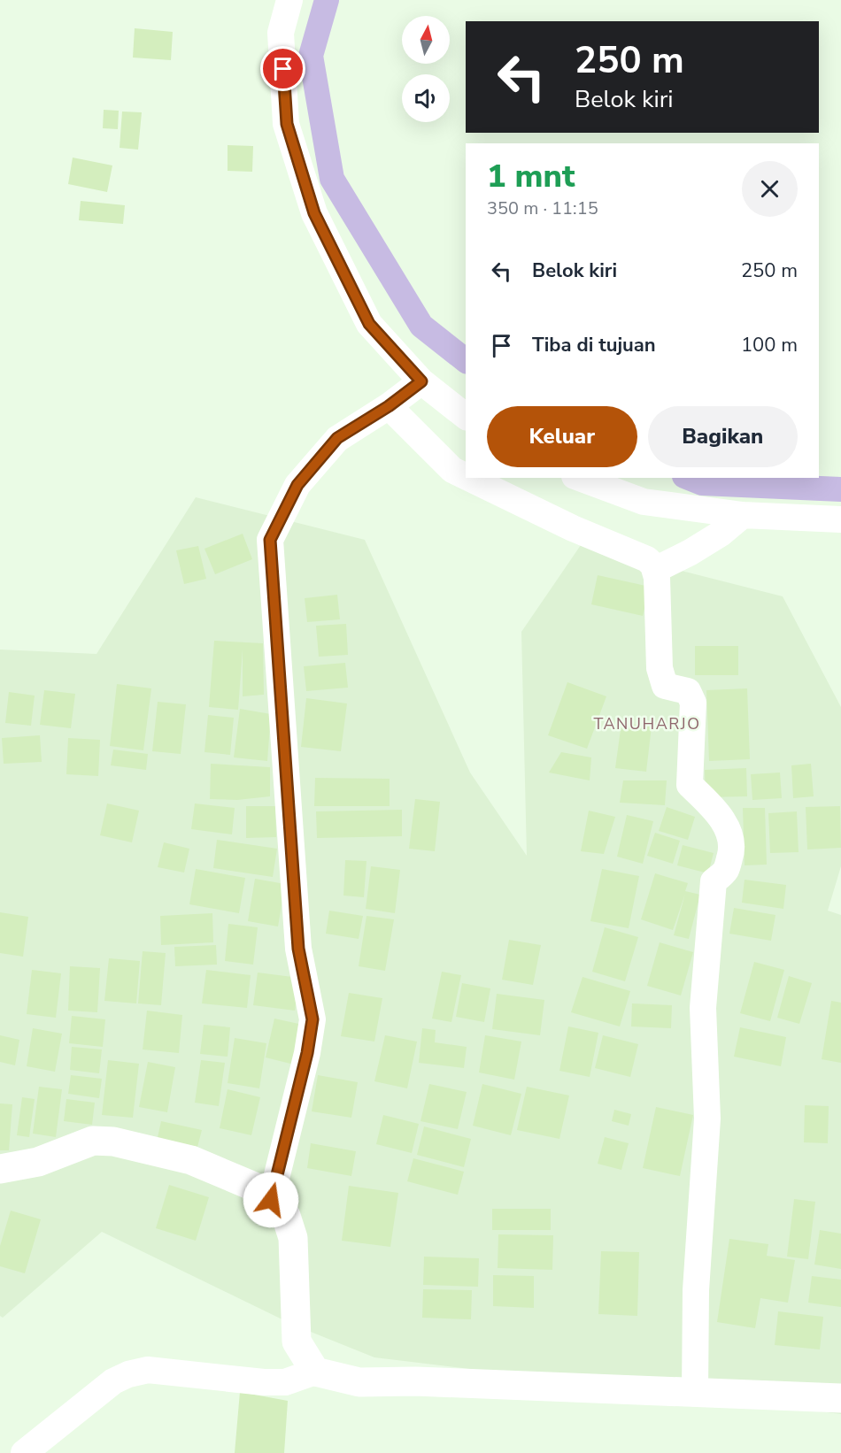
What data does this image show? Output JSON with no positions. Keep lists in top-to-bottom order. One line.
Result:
{"districts":["TANUHARJO"],"north":"top","page":{"turn":["250 m","Belok kiri"],"heading":["1 mnt","350 m · 11:15"],"list":[{"name":"Belok kiri","value":"250 m"},{"name":"Tiba di tujuan","value":"100 m"}],"buttons":["Keluar","Bagikan"]}}
